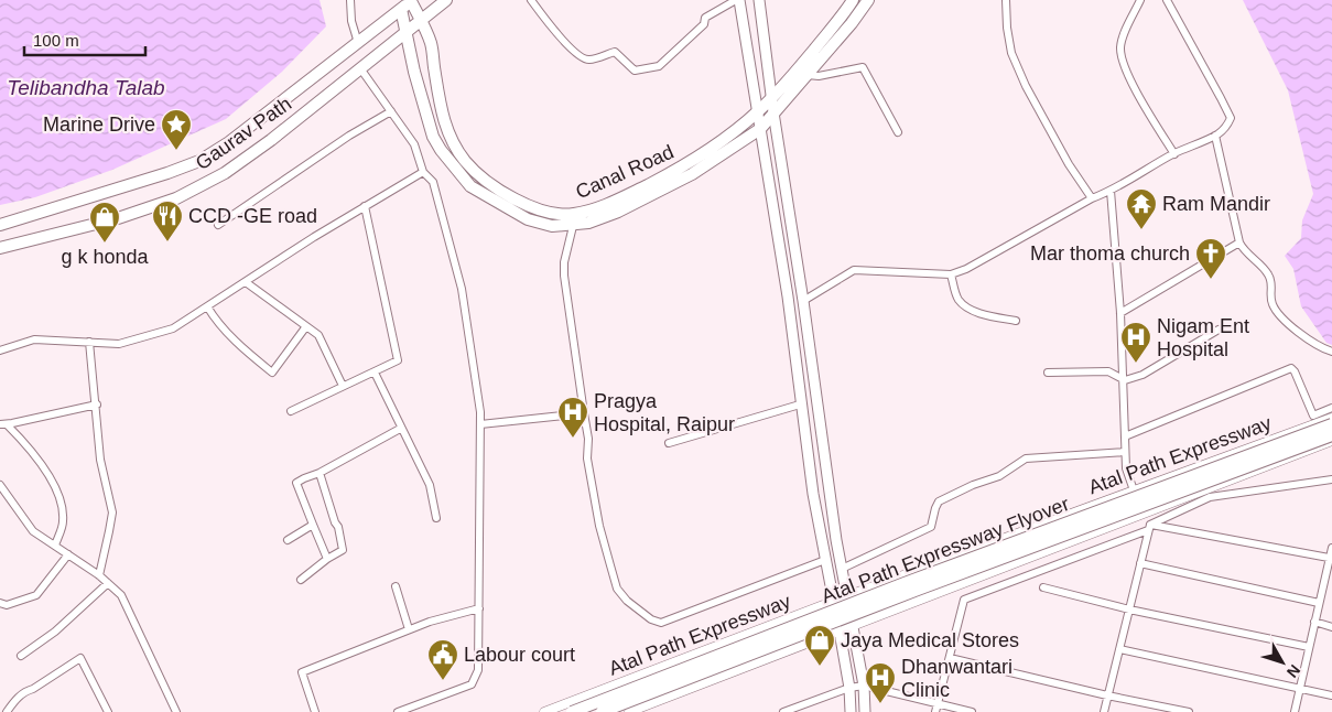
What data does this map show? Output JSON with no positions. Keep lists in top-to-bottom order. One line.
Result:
{"streets":{"main road":["Gaurav Path","Canal Road","Atal Path Expressway Flyover"],"street":["Atal Path Expressway"]},"crossings":[["Gaurav Path","Canal Road"]],"water":["Telibandha Talab"],"places":{"place":["Marine Drive"],"temple":["Ram Mandir"],"restaurant":["CCD -GE road"],"shop":["g k honda","Jaya Medical Stores"],"church":["Mar thoma church"],"hospital":["Nigam Ent Hospital","Pragya Hospital, Raipur","Dhanwantari Clinic"],"public building":["Labour court"]},"scale_bar":"100 m","north":"bottom right"}
